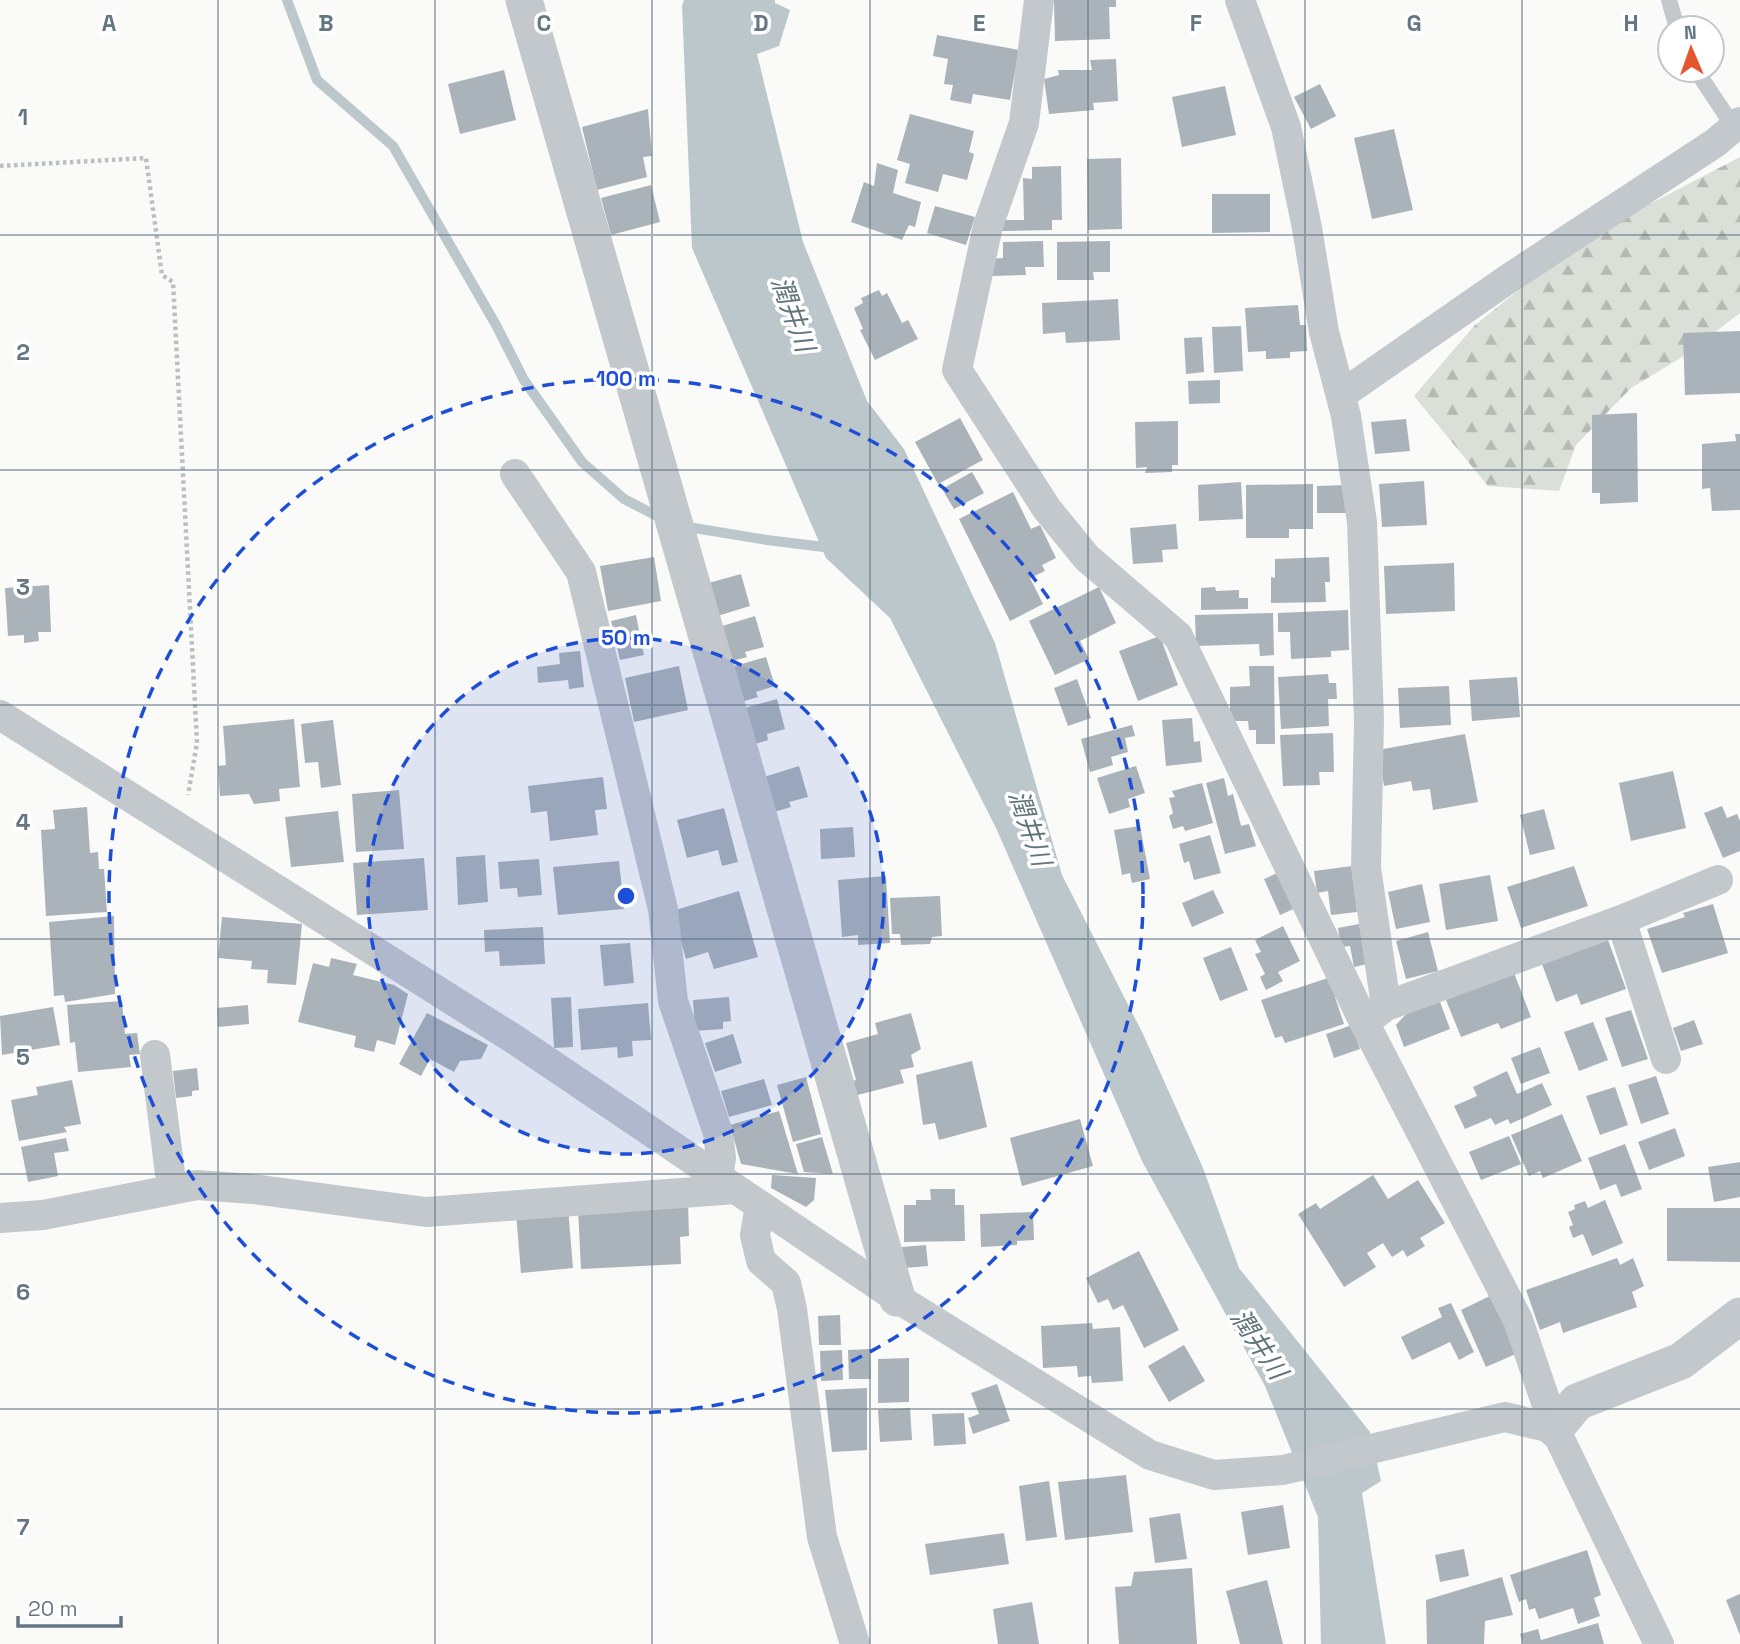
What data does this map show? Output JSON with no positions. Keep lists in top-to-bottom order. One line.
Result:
{"water":["潤井川"],"scale_bar":"20 m","north":"top","grid":{"columns":["A","B","C","D","E","F","G","H"],"rows":["1","2","3","4","5","6","7"]},"rings":["100 m","50 m"]}
